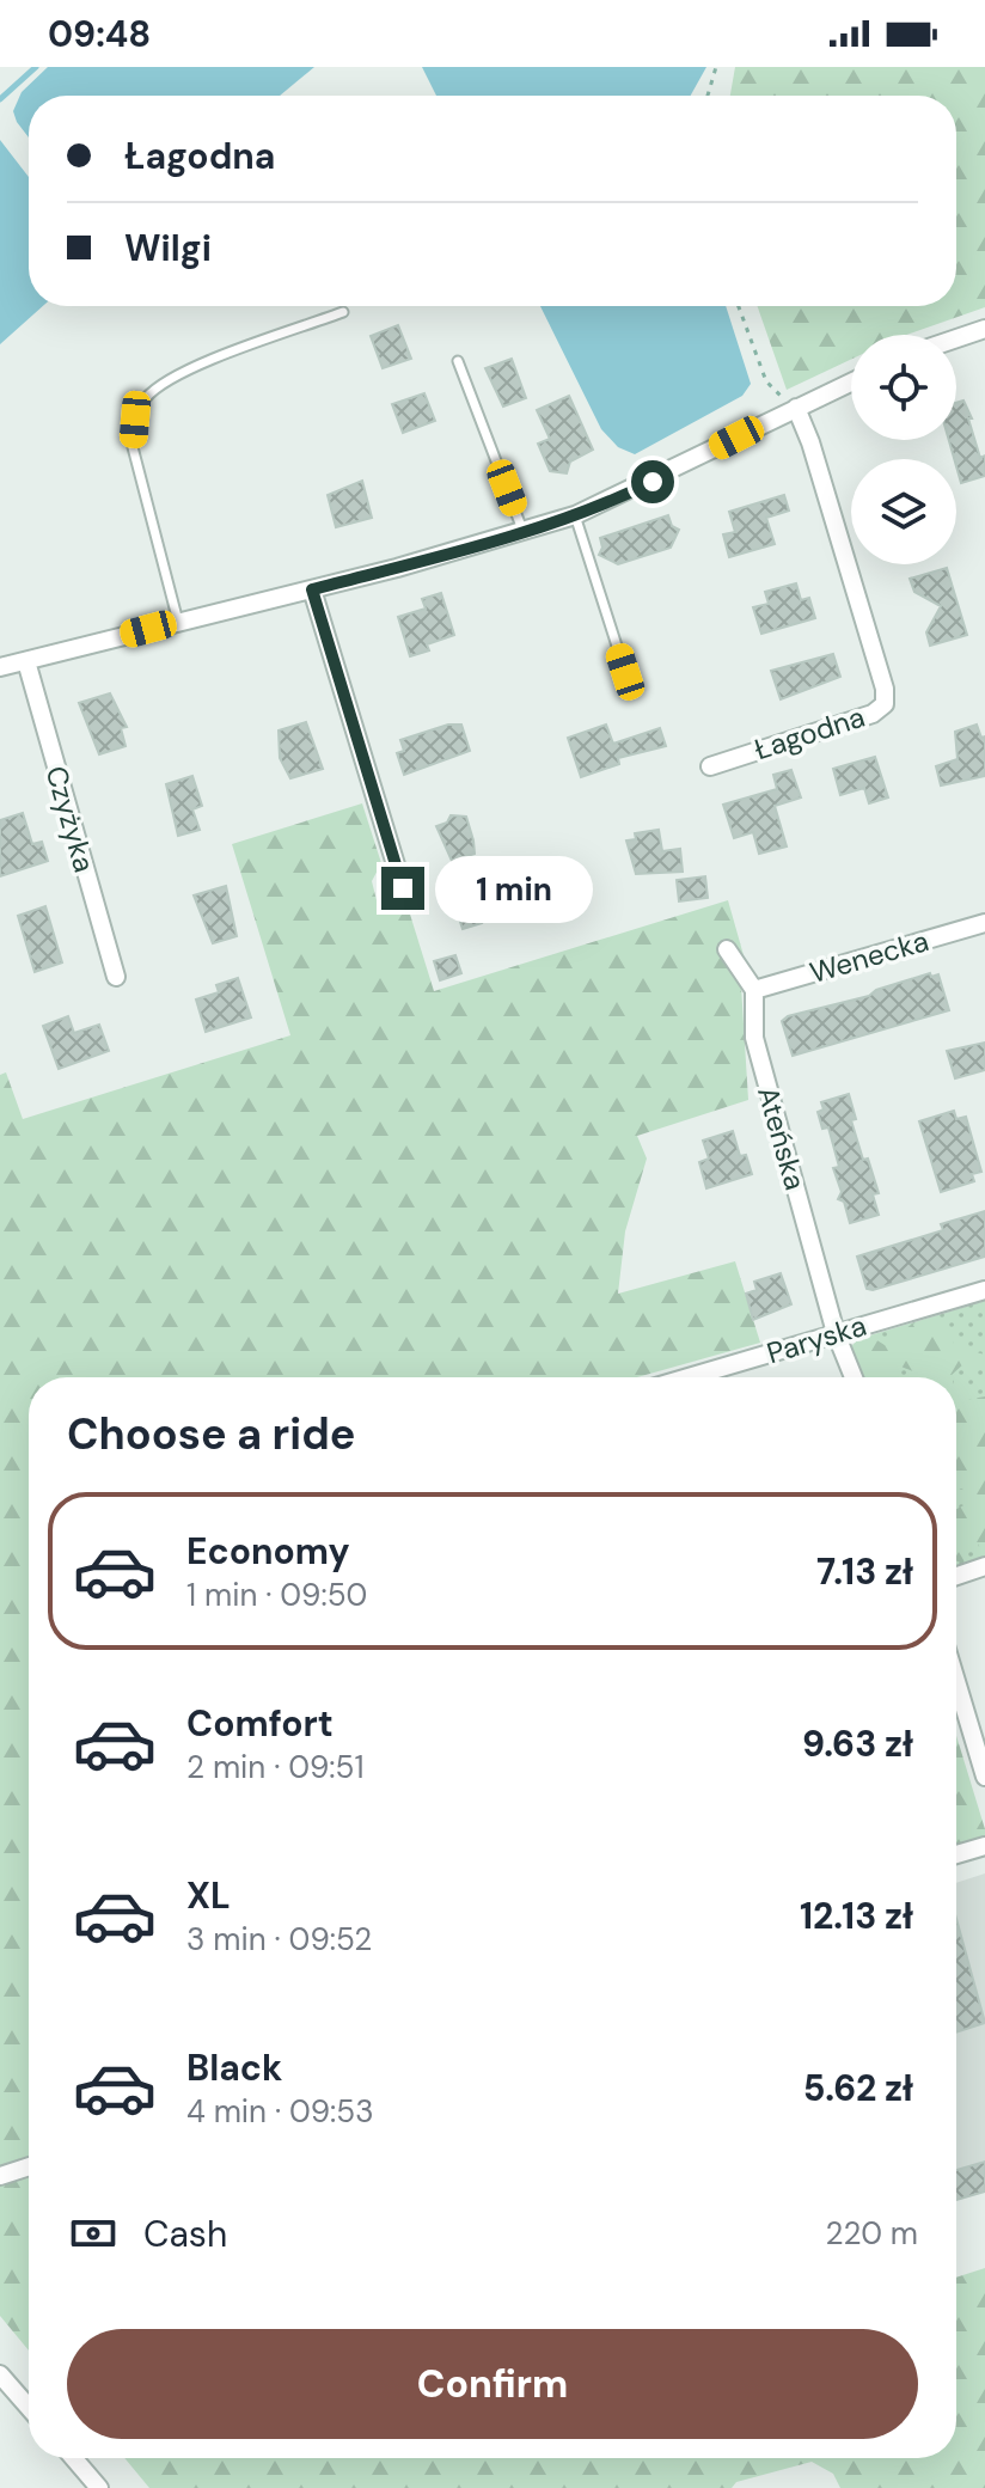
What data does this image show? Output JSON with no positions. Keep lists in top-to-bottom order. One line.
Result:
{"streets":{"street":["Łagodna","Czyżyka","Wenecka","Ateńska","Paryska"]},"crossings":[["Wenecka","Ateńska"],["Ateńska","Paryska"]],"page":{"status":"09:48","banner":["Łagodna","Wilgi"],"bubble":"1 min","heading":"Choose a ride","list":[{"name":"Economy","note":"1 min · 09:50","value":"7.13 zł"},{"name":"Comfort","note":"2 min · 09:51","value":"9.63 zł"},{"name":"XL","note":"3 min · 09:52","value":"12.13 zł"},{"name":"Black","note":"4 min · 09:53","value":"5.62 zł"}],"pay":["Cash","220 m"],"buttons":"Confirm"}}
